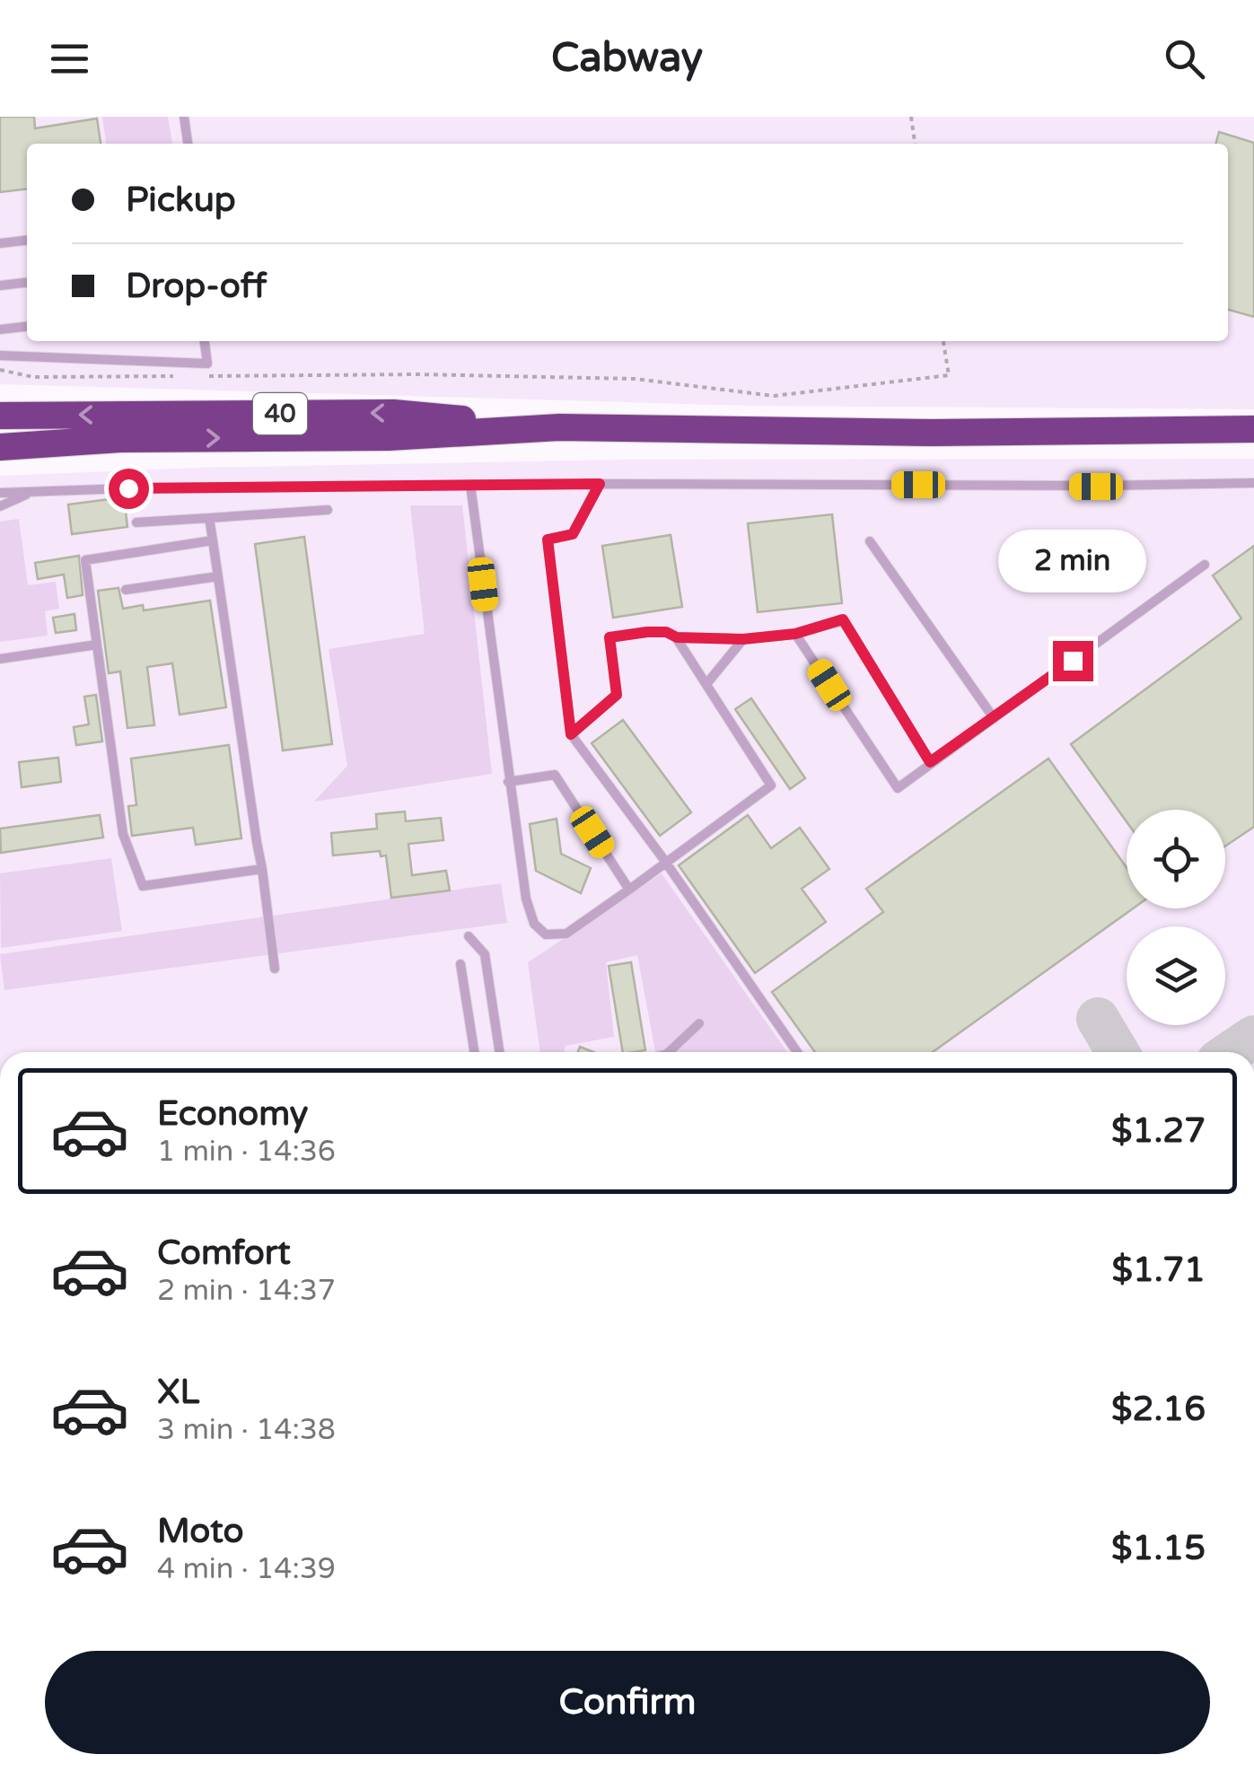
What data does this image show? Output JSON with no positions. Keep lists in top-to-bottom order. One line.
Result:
{"streets":{"highway":["40"]},"page":{"header":"Cabway","banner":["Pickup","Drop-off"],"bubble":"2 min","list":[{"name":"Economy","note":"1 min · 14:36","value":"$1.27"},{"name":"Comfort","note":"2 min · 14:37","value":"$1.71"},{"name":"XL","note":"3 min · 14:38","value":"$2.16"},{"name":"Moto","note":"4 min · 14:39","value":"$1.15"}],"buttons":"Confirm"}}
